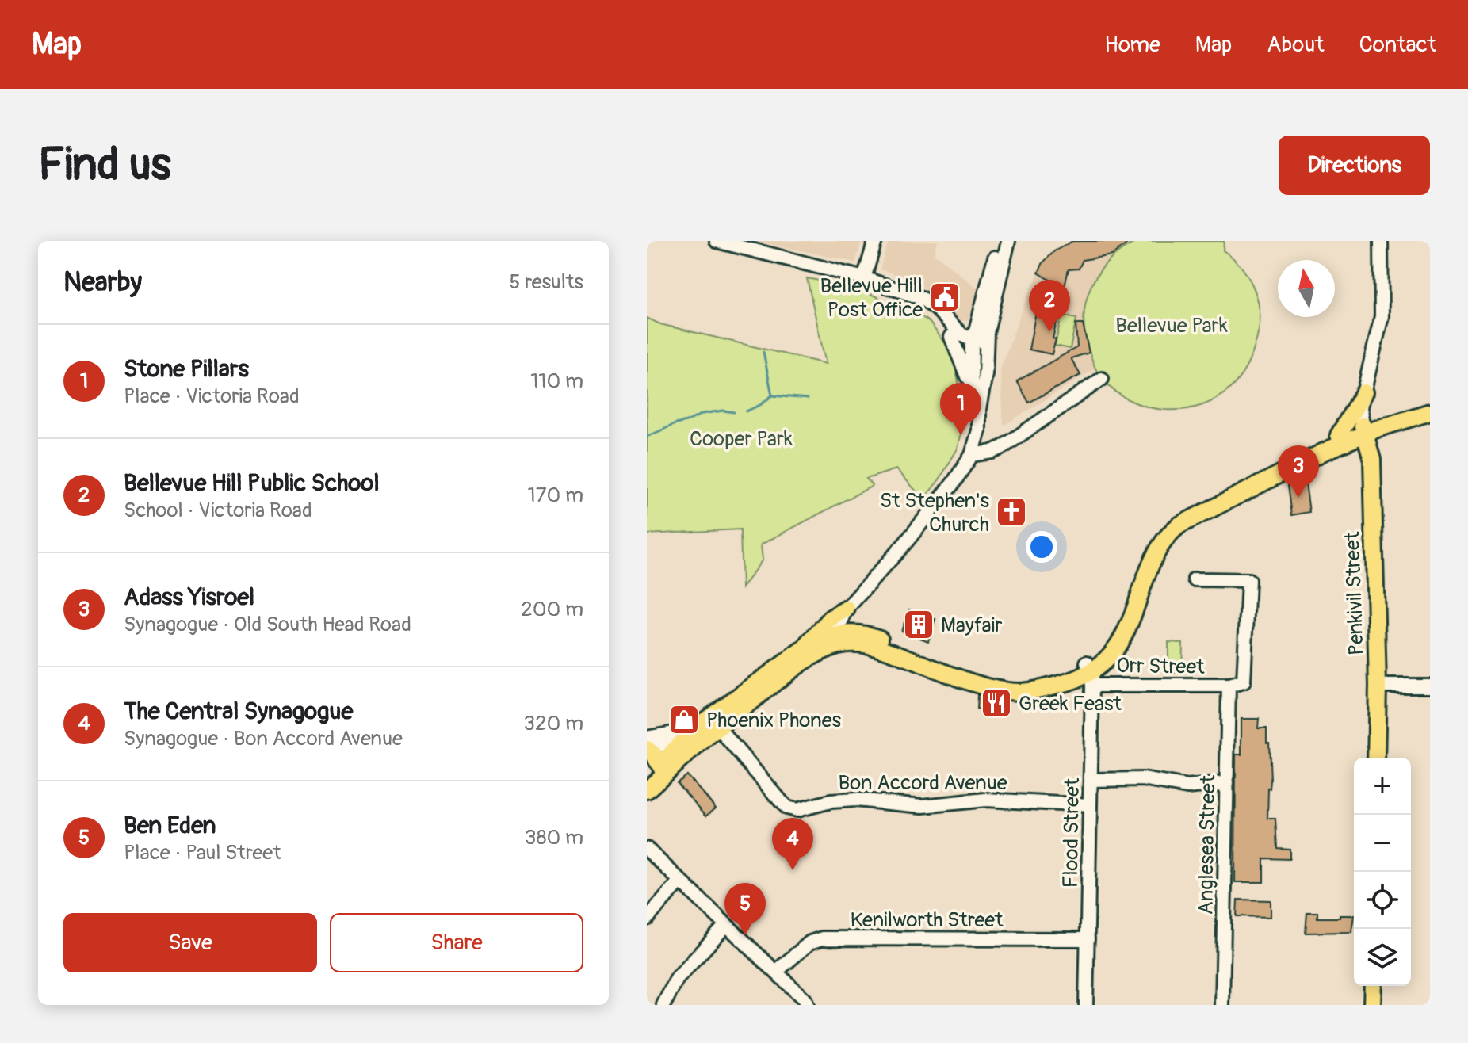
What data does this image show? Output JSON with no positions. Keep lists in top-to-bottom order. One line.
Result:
{"streets":{"main road":["Penkivil Street"],"street":["Orr Street","Bon Accord Avenue","Flood Street","Anglesea Street","Kenilworth Street"]},"crossings":[["Orr Street","Flood Street"],["Orr Street","Anglesea Street"],["Bon Accord Avenue","Flood Street"],["Flood Street","Kenilworth Street"]],"parks":["Bellevue Park","Cooper Park"],"places":{"public building":["Bellevue Hill Post Office"],"church":["St Stephen's Church"],"building":["Mayfair"],"restaurant":["Greek Feast"],"shop":["Phoenix Phones"]},"north":"top","page":{"header":"Map","nav":["Home","Map","About","Contact"],"buttons":["Directions",["Save","Share"]],"title":"Find us","heading":["Nearby","5 results"],"pins":["2","1","3","4","5"],"list":[{"mark":"1","name":"Stone Pillars","note":"Place · Victoria Road","value":"110 m"},{"mark":"2","name":"Bellevue Hill Public School","note":"School · Victoria Road","value":"170 m"},{"mark":"3","name":"Adass Yisroel","note":"Synagogue · Old South Head Road","value":"200 m"},{"mark":"4","name":"The Central Synagogue","note":"Synagogue · Bon Accord Avenue","value":"320 m"},{"mark":"5","name":"Ben Eden","note":"Place · Paul Street","value":"380 m"}],"map_buttons":["+","−"]}}
